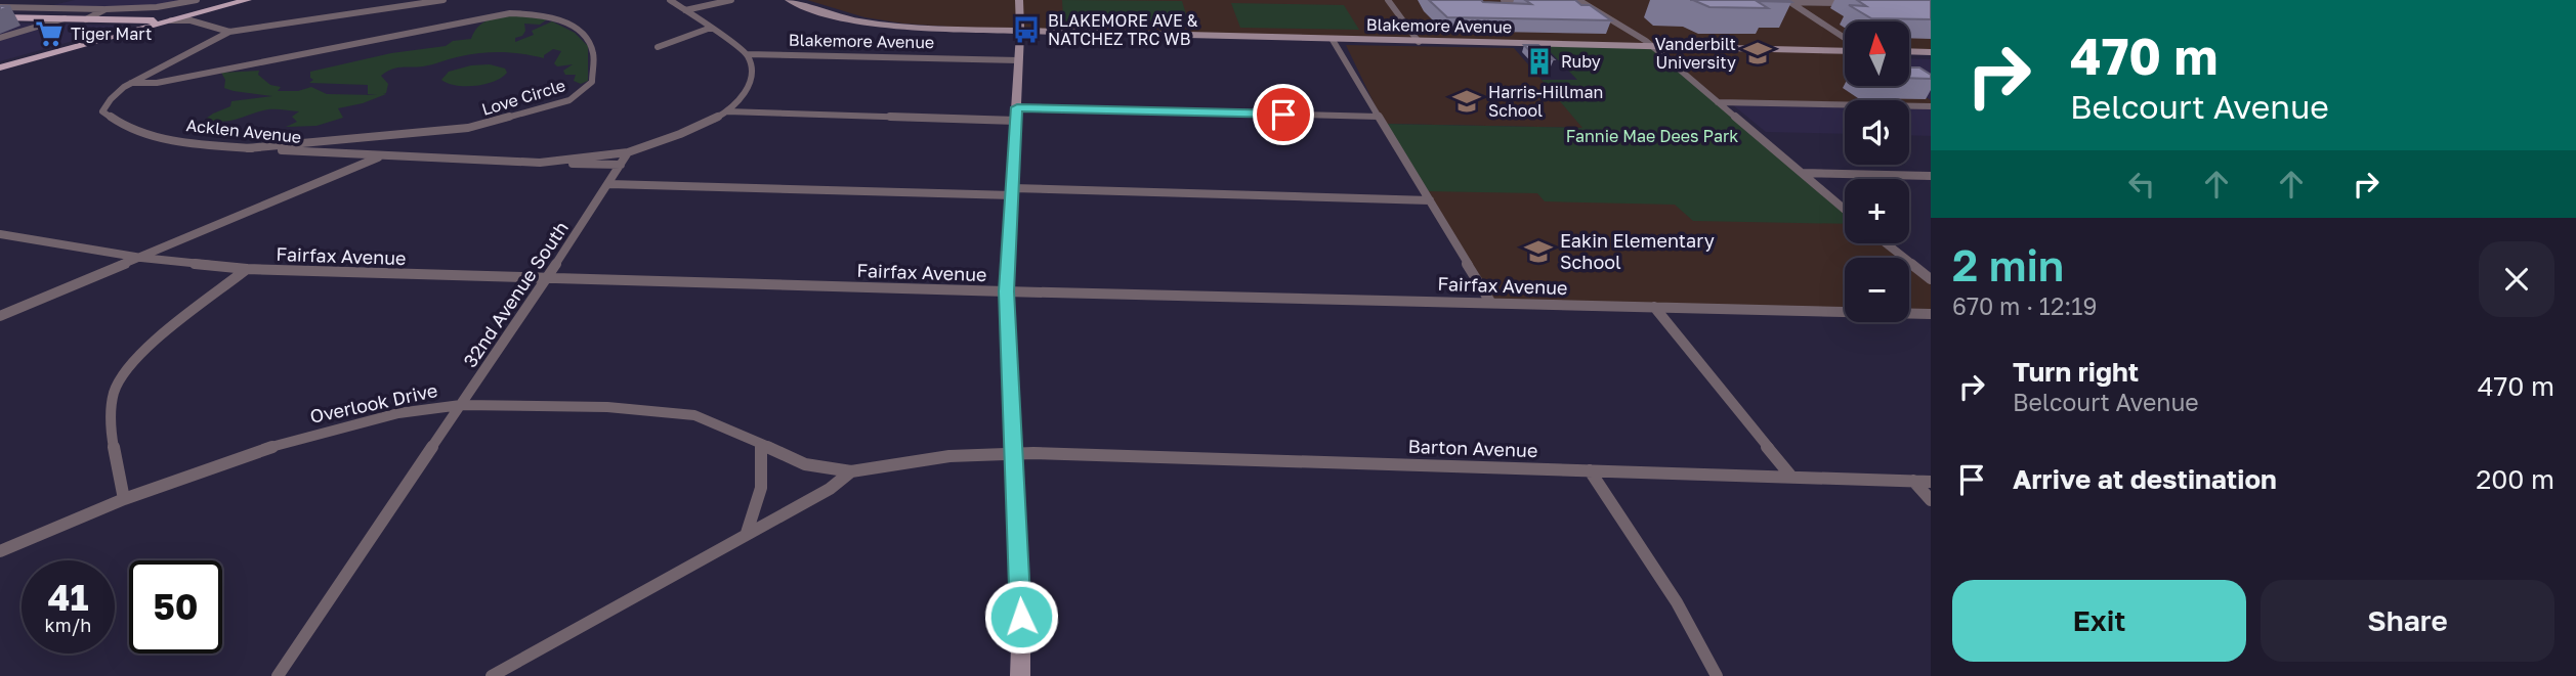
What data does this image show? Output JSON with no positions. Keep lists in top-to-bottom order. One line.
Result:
{"streets":{"main road":["Blakemore Avenue"],"street":["Love Circle","Acklen Avenue","Fairfax Avenue","32nd Avenue South","Overlook Drive","Barton Avenue"]},"crossings":[["Love Circle","Acklen Avenue"],["Acklen Avenue","32nd Avenue South"],["Fairfax Avenue","32nd Avenue South"],["32nd Avenue South","Overlook Drive"],["Overlook Drive","Barton Avenue"]],"parks":["Fannie Mae Dees Park"],"places":{"bus stop":["BLAKEMORE AVE & NATCHEZ TRC WB"],"supermarket":["Tiger Mart"],"school or university":["Vanderbilt University","Harris-Hillman School","Eakin Elementary School"],"building":["Ruby"]},"north":"top","page":{"turn":["470 m","Belcourt Avenue"],"map_buttons":["+","−"],"heading":["2 min","670 m · 12:19"],"list":[{"name":"Turn right","note":"Belcourt Avenue","value":"470 m"},{"name":"Arrive at destination","value":"200 m"}],"speed":"41 km/h","limit":"50","buttons":["Exit","Share"]}}
